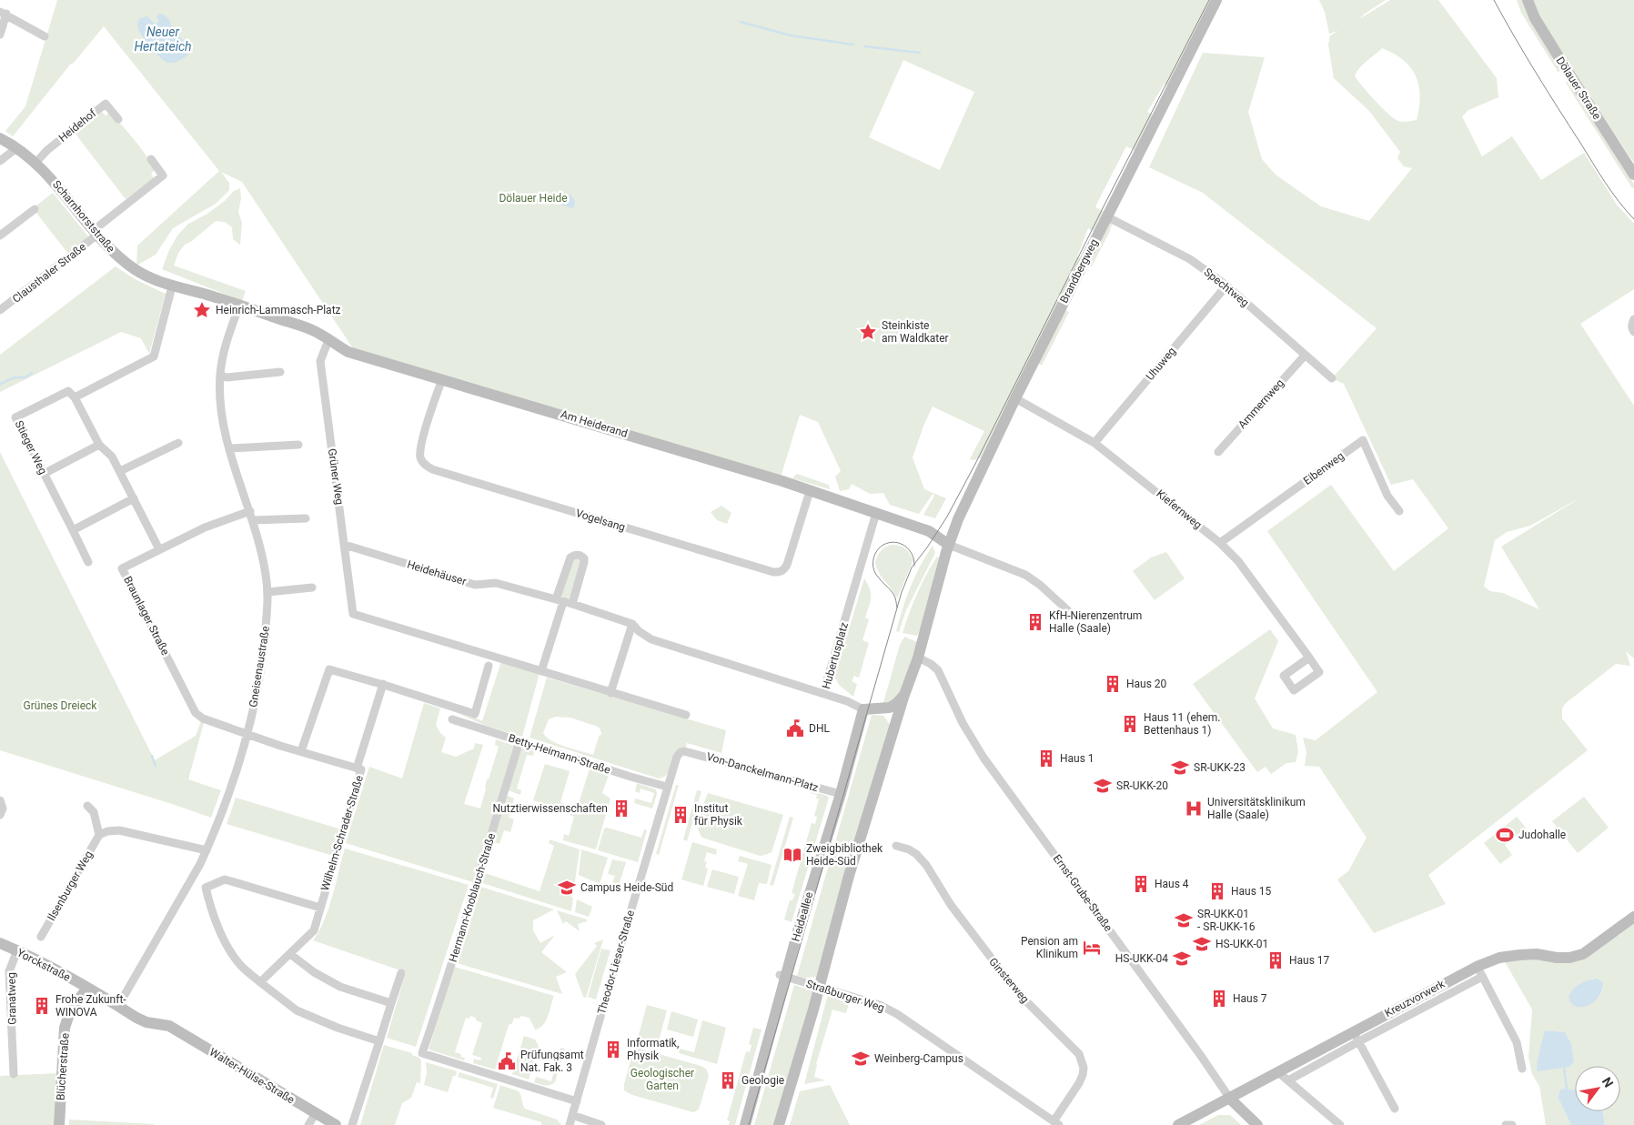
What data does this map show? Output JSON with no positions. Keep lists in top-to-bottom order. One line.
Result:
{"streets":{"street":["Dölauer Straße","Heidehof","Scharnhorststraße","Brandbergweg","Clausthaler Straße","Spechtweg","Uhuweg","Ammernweg","Am Heiderand","Stieger Weg","Eibenweg","Grüner Weg","Kiefernweg","Vogelsang","Heidehäuser","Braunlager Straße","Hubertusplatz","Gneisenaustraße","Betty-Heimann-Straße","Von-Danckelmann-Platz","Wilhelm-Schrader-Straße","Ilsenburger Weg","Ernst-Grube-Straße","Hermann-Knoblauch-Straße","Heideallee","Theodor-Lieser-Straße","Yorckstraße","Ginsterweg","Straßburger Weg","Granatweg","Kreuzvorwerk","Blücherstraße","Walter-Hülse-Straße"]},"crossings":[["Heidehof","Scharnhorststraße"],["Scharnhorststraße","Clausthaler Straße"],["Brandbergweg","Spechtweg"],["Brandbergweg","Am Heiderand"],["Brandbergweg","Kiefernweg"],["Spechtweg","Uhuweg"],["Spechtweg","Ammernweg"],["Uhuweg","Kiefernweg"],["Am Heiderand","Grüner Weg"],["Am Heiderand","Vogelsang"],["Am Heiderand","Hubertusplatz"],["Am Heiderand","Gneisenaustraße"],["Eibenweg","Kiefernweg"],["Grüner Weg","Heidehäuser"],["Heidehäuser","Hubertusplatz"],["Braunlager Straße","Gneisenaustraße"],["Braunlager Straße","Wilhelm-Schrader-Straße"],["Hubertusplatz","Heideallee"],["Gneisenaustraße","Wilhelm-Schrader-Straße"],["Gneisenaustraße","Yorckstraße"],["Gneisenaustraße","Walter-Hülse-Straße"],["Betty-Heimann-Straße","Hermann-Knoblauch-Straße"],["Betty-Heimann-Straße","Theodor-Lieser-Straße"],["Von-Danckelmann-Platz","Heideallee"],["Von-Danckelmann-Platz","Theodor-Lieser-Straße"],["Ernst-Grube-Straße","Kreuzvorwerk"],["Hermann-Knoblauch-Straße","Theodor-Lieser-Straße"],["Heideallee","Straßburger Weg"],["Yorckstraße","Granatweg"],["Yorckstraße","Blücherstraße"],["Yorckstraße","Walter-Hülse-Straße"],["Ginsterweg","Straßburger Weg"]],"water":["Neuer Hertateich"],"parks":["Dölauer Heide","Grünes Dreieck","Geologischer Garten"],"places":{"place":["Heinrich-Lammasch-Platz","Steinkiste am Waldkater"],"building":["KfH-Nierenzentrum Halle (Saale)","Haus 20","Haus 11 (ehem. Bettenhaus 1)","Haus 1","Nutztierwissenschaften","Institut für Physik","Haus 4","Haus 15","Haus 17","Haus 7","Frohe Zukunft- WINOVA","Informatik, Physik","Geologie"],"public building":["DHL","Prüfungsamt Nat. Fak. 3"],"school or university":["SR-UKK-23","SR-UKK-20","Campus Heide-Süd","SR-UKK-01 - SR-UKK-16","HS-UKK-01","HS-UKK-04","Weinberg-Campus"],"hospital":["Universitätsklinikum Halle (Saale)"],"sports":["Judohalle"],"library":["Zweigbibliothek Heide-Süd"],"hotel":["Pension am Klinikum"]},"north":"top right"}
